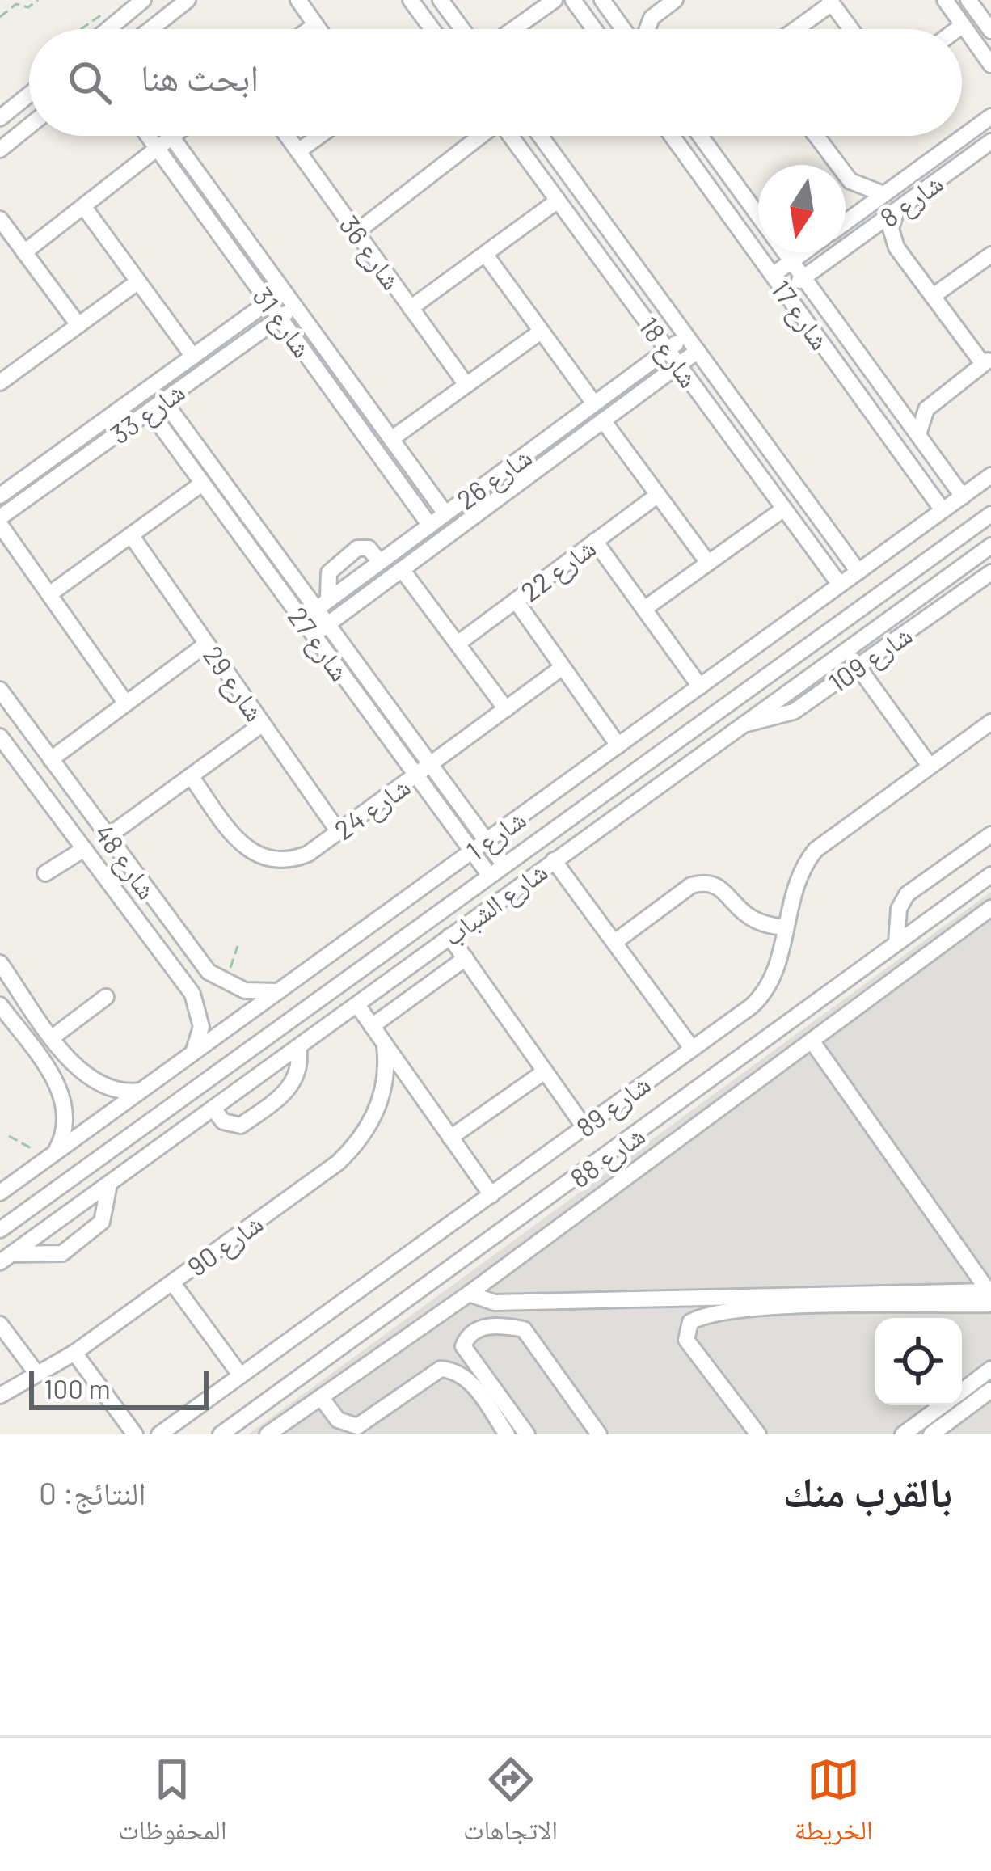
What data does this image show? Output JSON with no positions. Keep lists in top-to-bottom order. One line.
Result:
{"streets":{"street":["شارع 8","شارع 36","شارع 17","شارع 31","شارع 18","شارع 33","شارع 26","شارع 22","شارع 27","شارع 109","شارع 29","شارع 24","شارع 1","شارع 48","شارع الشباب","شارع 89","شارع 88","شارع 90"]},"crossings":[["شارع 8","شارع 17"],["شارع 17","شارع 1"],["شارع 31","شارع 33"],["شارع 31","شارع 26"],["شارع 18","شارع 26"],["شارع 18","شارع 1"],["شارع 33","شارع 27"],["شارع 26","شارع 27"],["شارع 27","شارع 24"],["شارع 27","شارع 1"],["شارع 27","شارع الشباب"],["شارع 109","شارع الشباب"],["شارع 29","شارع 24"],["شارع 1","شارع 48"]],"scale_bar":"100 m","north":"bottom","page":{"search":"ابحث هنا","scale":"100 m","heading":["بالقرب منك","النتائج: 0"],"nav":["الخريطة","الاتجاهات","المحفوظات"]}}
